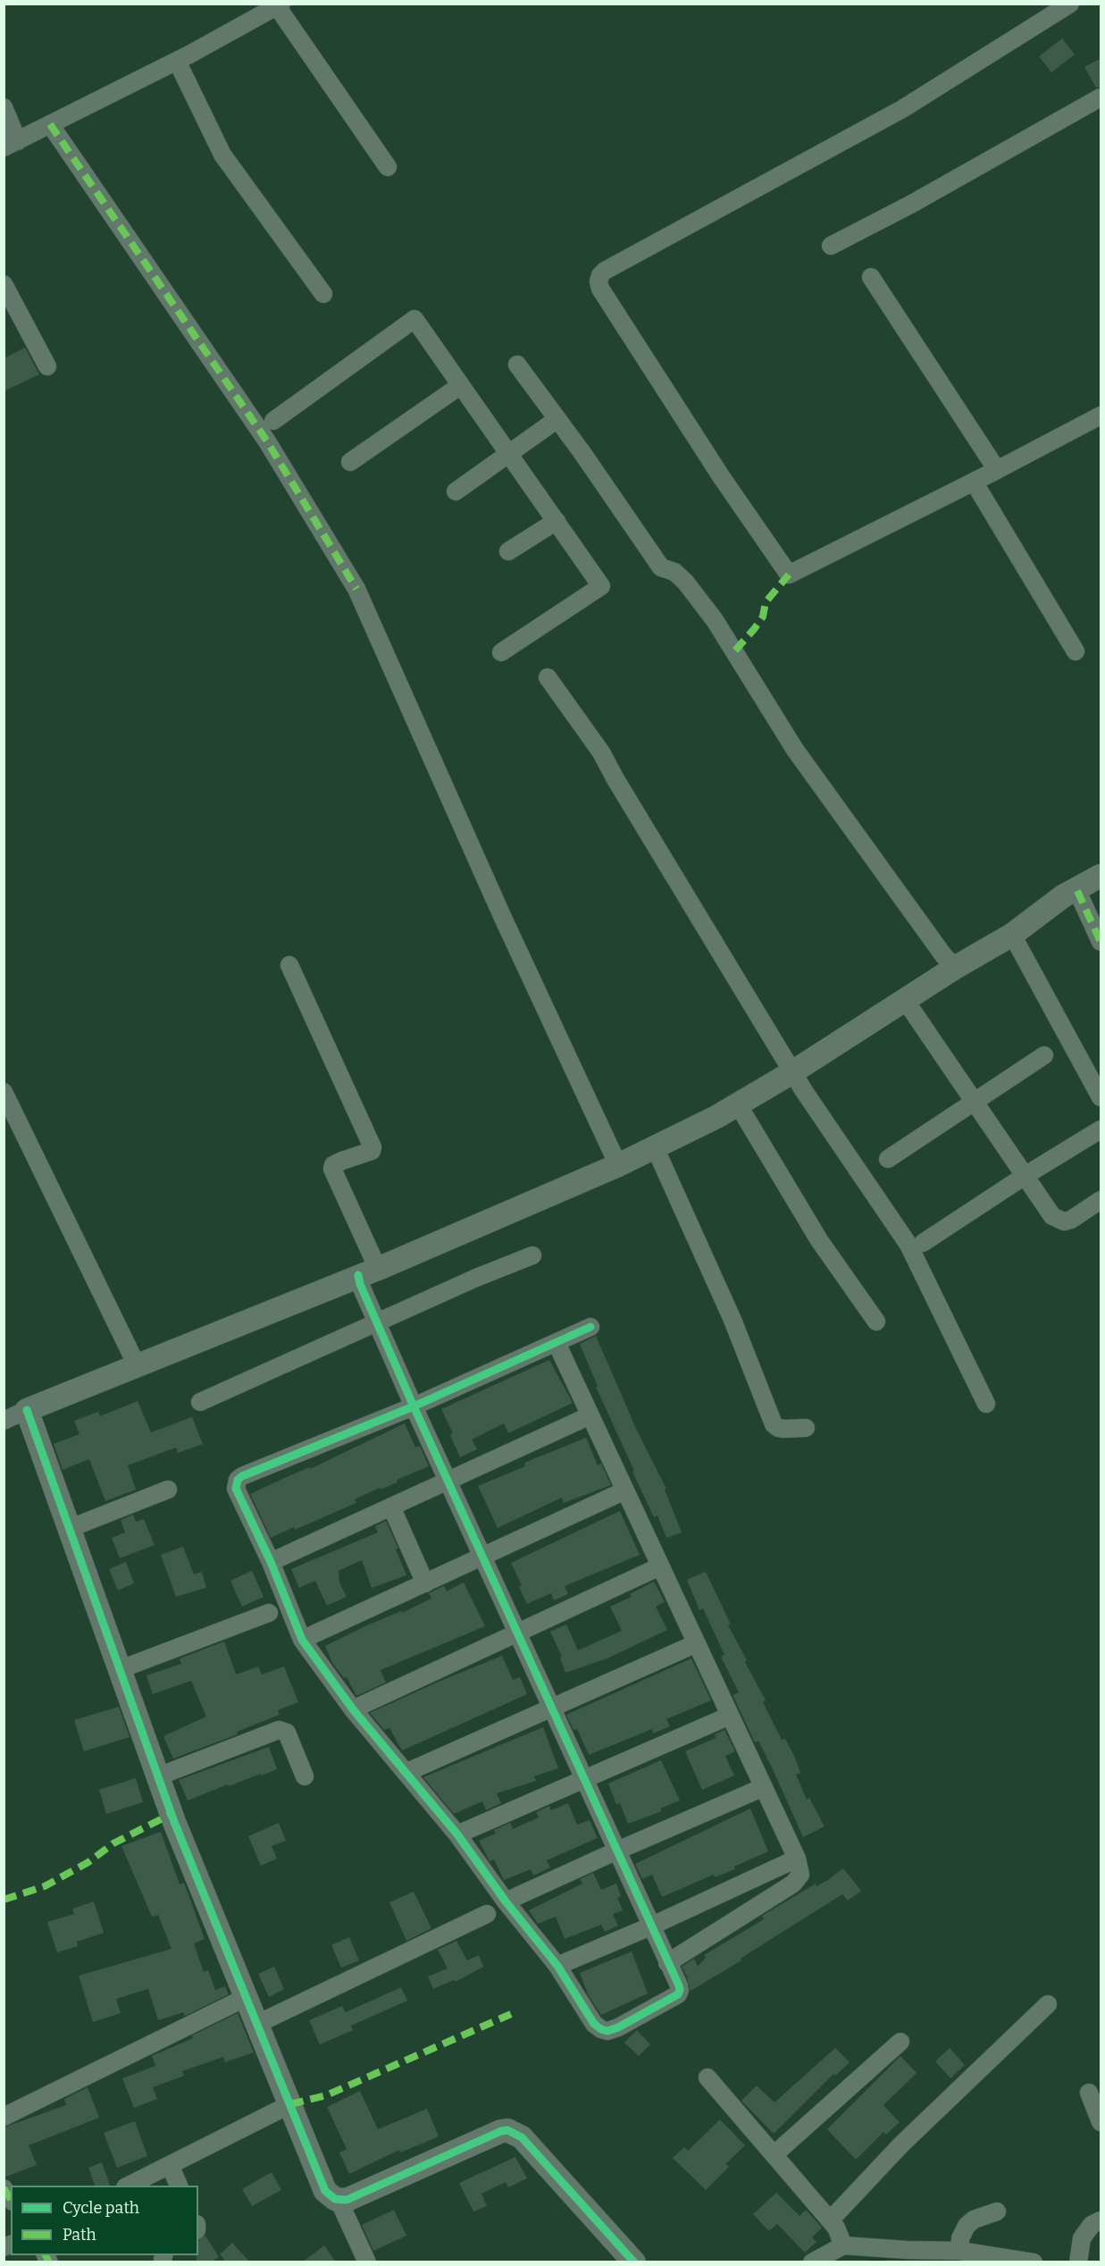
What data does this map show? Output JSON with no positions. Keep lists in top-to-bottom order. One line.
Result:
{"legend":["Cycle path","Path"]}
